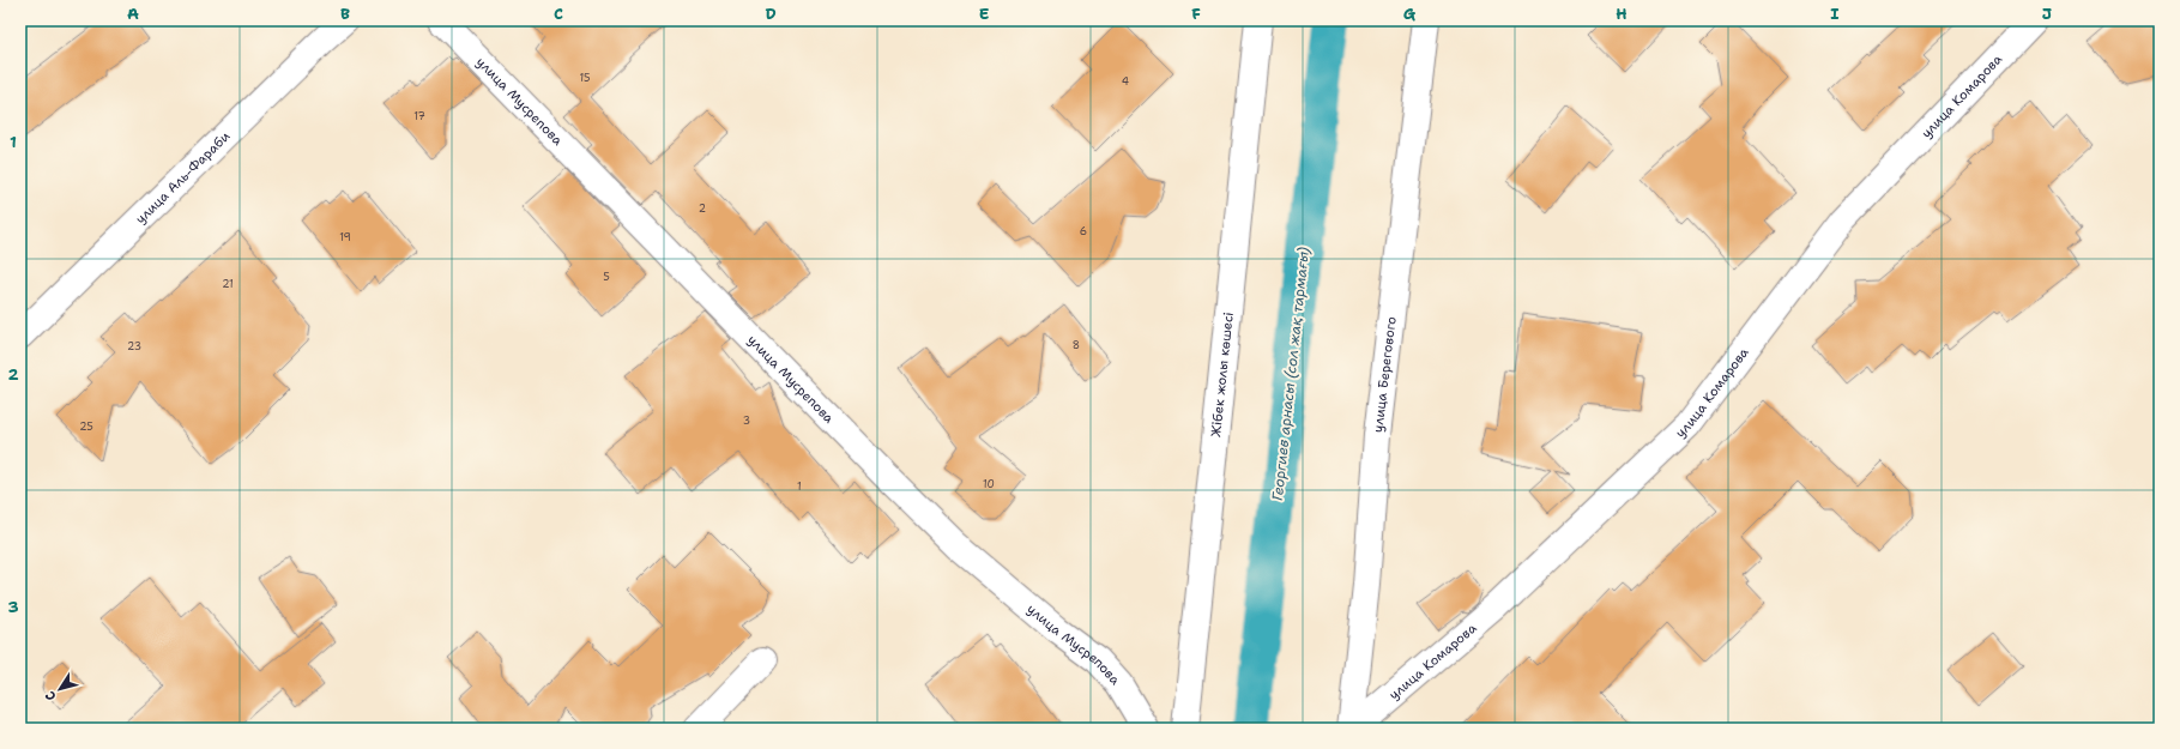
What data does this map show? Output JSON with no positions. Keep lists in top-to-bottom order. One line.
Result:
{"streets":{"street":["улица Комарова","улица Мусрепова","улица Аль-Фараби","Жібек жолы көшесі","улица Берегового"]},"crossings":[["улица Комарова","улица Берегового"]],"water":["Георгиев арнасы (сол жақ тармағы)"],"house_numbers":["15","4","17","2","6","19","5","21","8","23","3","25","10","1"],"north":"bottom left","grid":{"columns":["A","B","C","D","E","F","G","H","I","J"],"rows":["1","2","3"]}}
